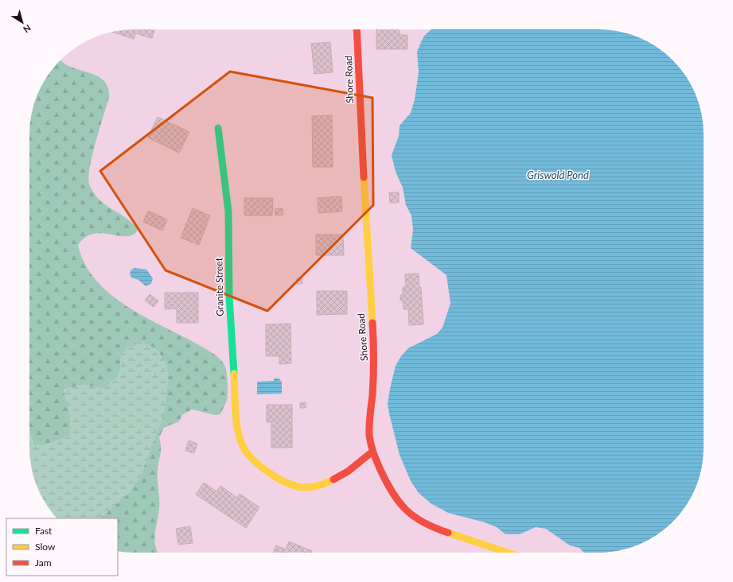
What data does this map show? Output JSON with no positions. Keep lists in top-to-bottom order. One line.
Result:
{"streets":{"street":["Shore Road","Granite Street"]},"crossings":[["Shore Road","Granite Street"]],"water":["Griswold Pond"],"legend":["Fast","Slow","Jam"],"north":"bottom right"}
